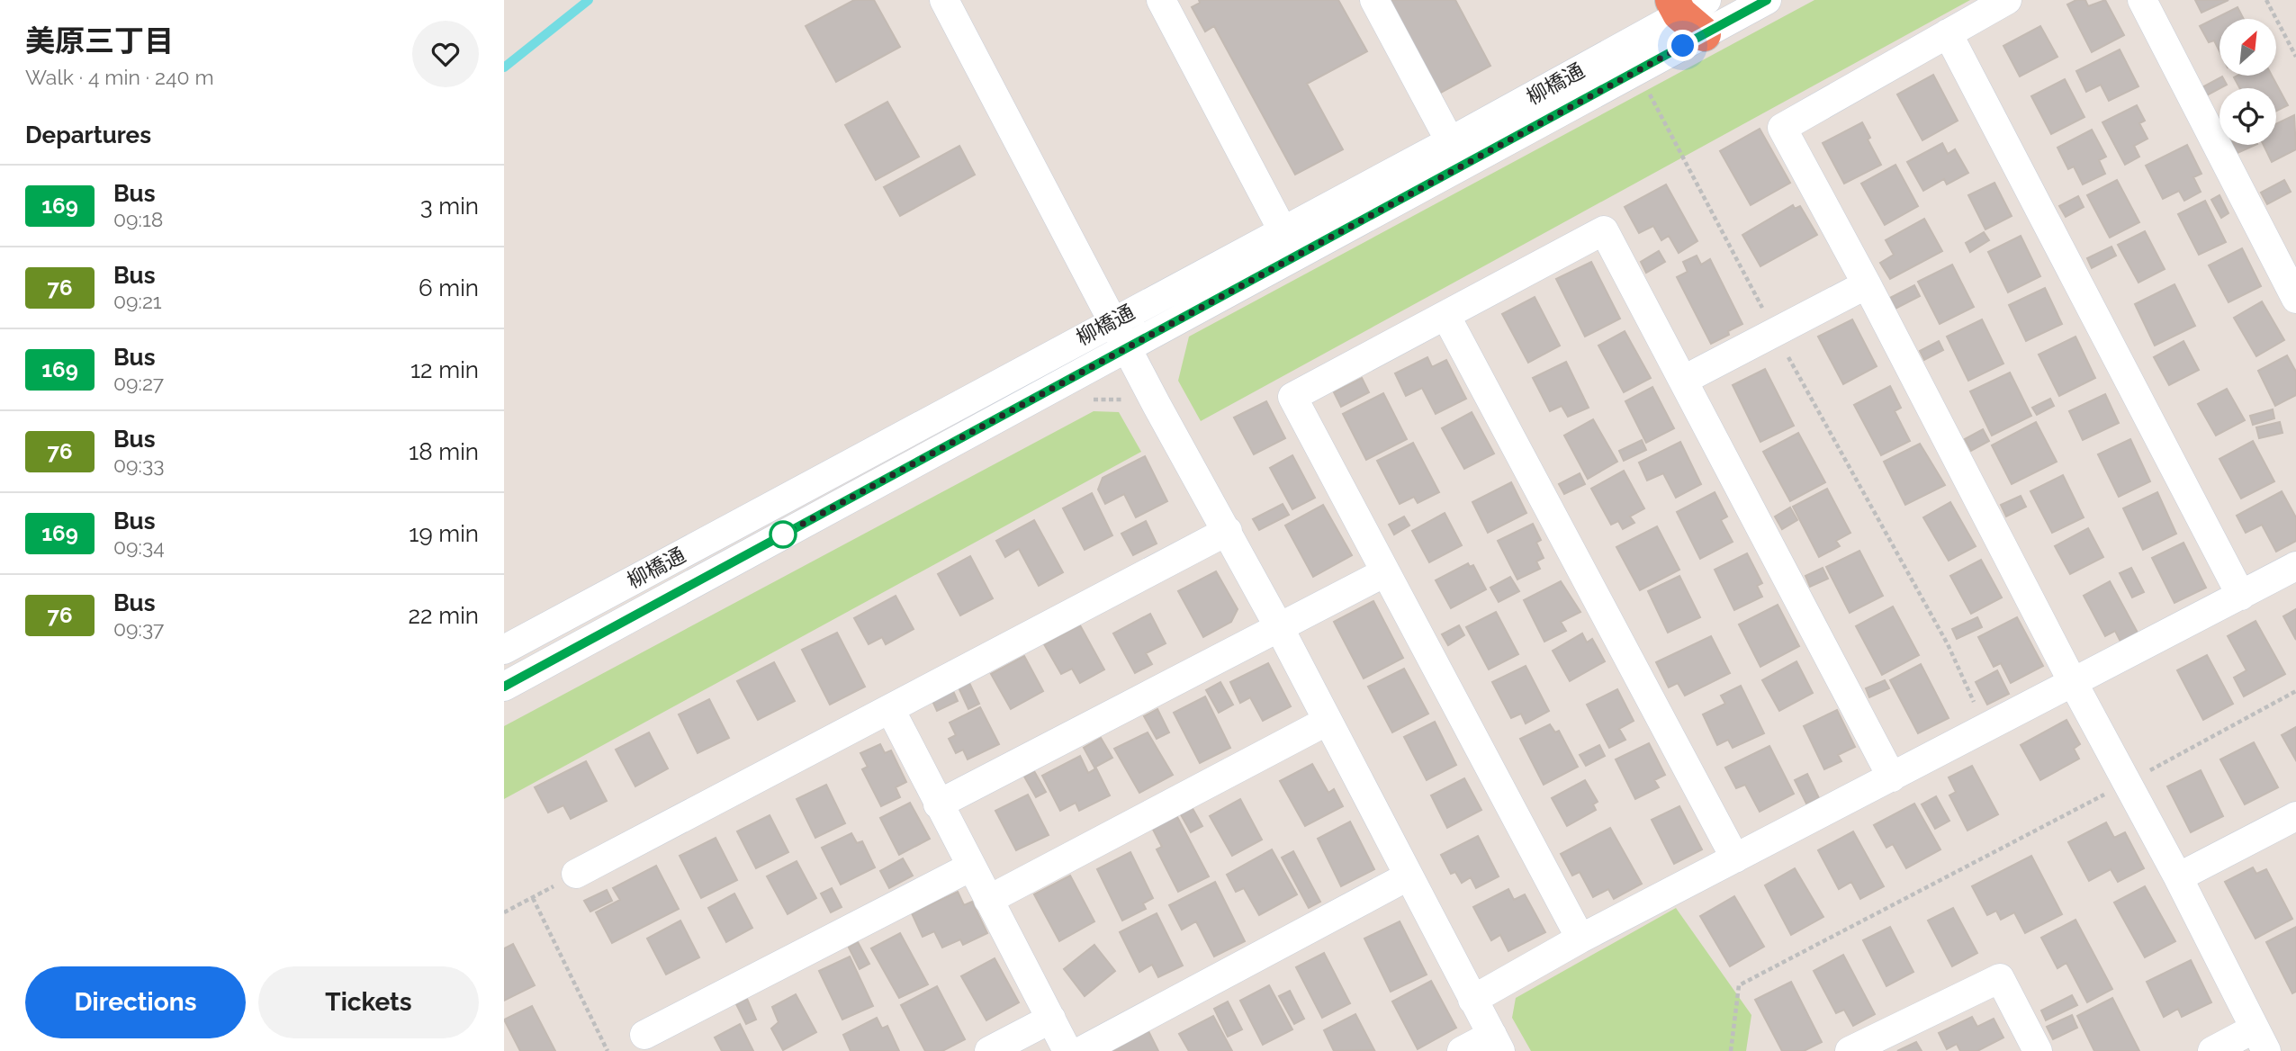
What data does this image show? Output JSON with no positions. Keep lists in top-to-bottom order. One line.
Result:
{"streets":{"street":["柳橋通"]},"lines":["bus line 169"],"north":"top right","page":{"heading":[["美原三丁目","Walk · 4 min · 240 m"],"Departures"],"list":[{"mark":"169","name":"Bus","note":"09:18","value":"3 min"},{"mark":"76","name":"Bus","note":"09:21","value":"6 min"},{"mark":"169","name":"Bus","note":"09:27","value":"12 min"},{"mark":"76","name":"Bus","note":"09:33","value":"18 min"},{"mark":"169","name":"Bus","note":"09:34","value":"19 min"},{"mark":"76","name":"Bus","note":"09:37","value":"22 min"}],"buttons":["Directions","Tickets"]}}
